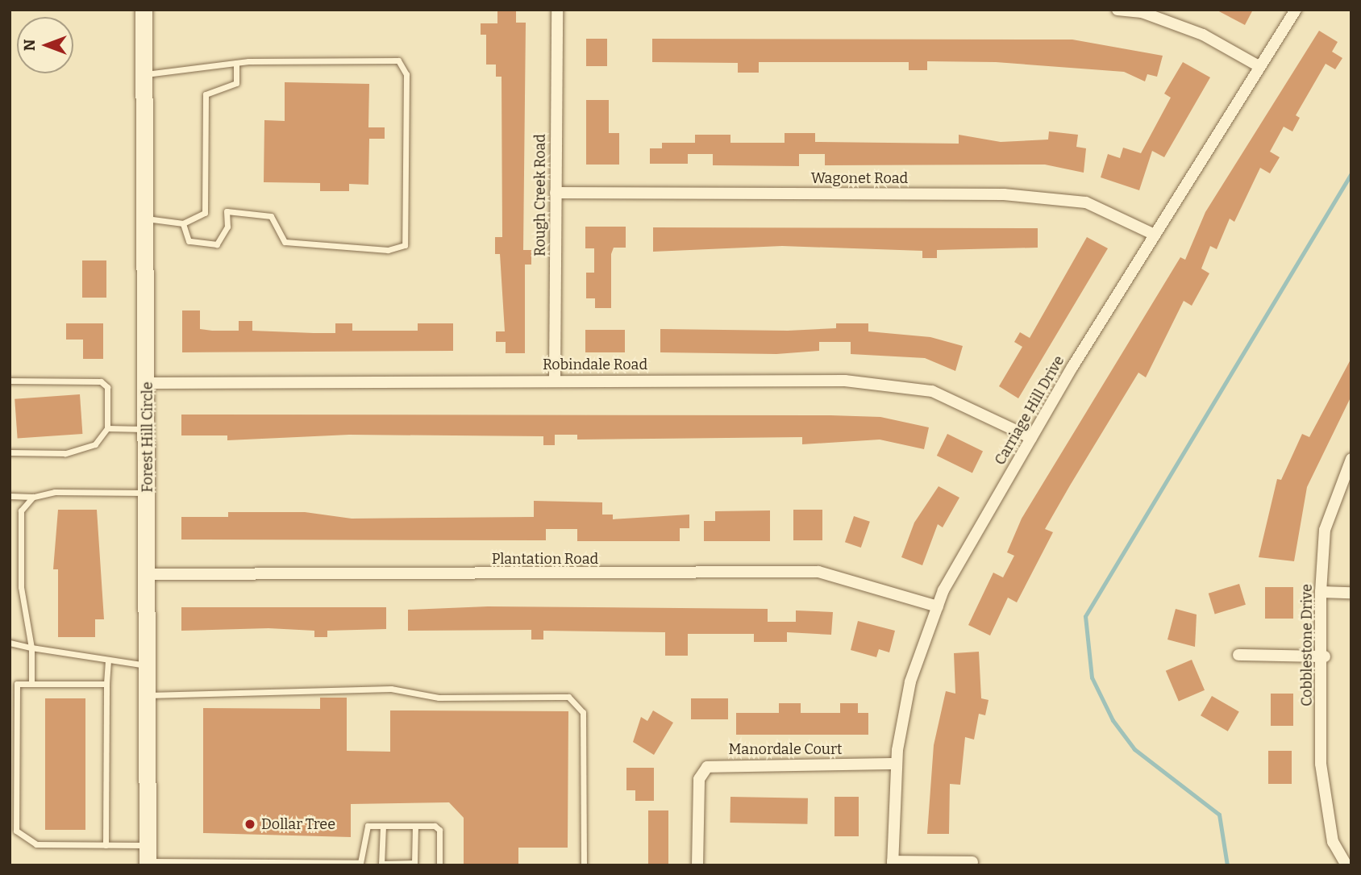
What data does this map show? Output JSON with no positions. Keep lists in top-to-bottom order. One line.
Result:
{"streets":{"street":["Wagonet Road","Rough Creek Road","Robindale Road","Carriage Hill Drive","Forest Hill Circle","Plantation Road","Cobblestone Drive","Manordale Court"]},"crossings":[["Wagonet Road","Rough Creek Road"],["Wagonet Road","Carriage Hill Drive"],["Rough Creek Road","Robindale Road"],["Robindale Road","Carriage Hill Drive"],["Robindale Road","Forest Hill Circle"],["Carriage Hill Drive","Plantation Road"],["Carriage Hill Drive","Manordale Court"],["Forest Hill Circle","Plantation Road"]],"places":["Dollar Tree"],"north":"left"}
